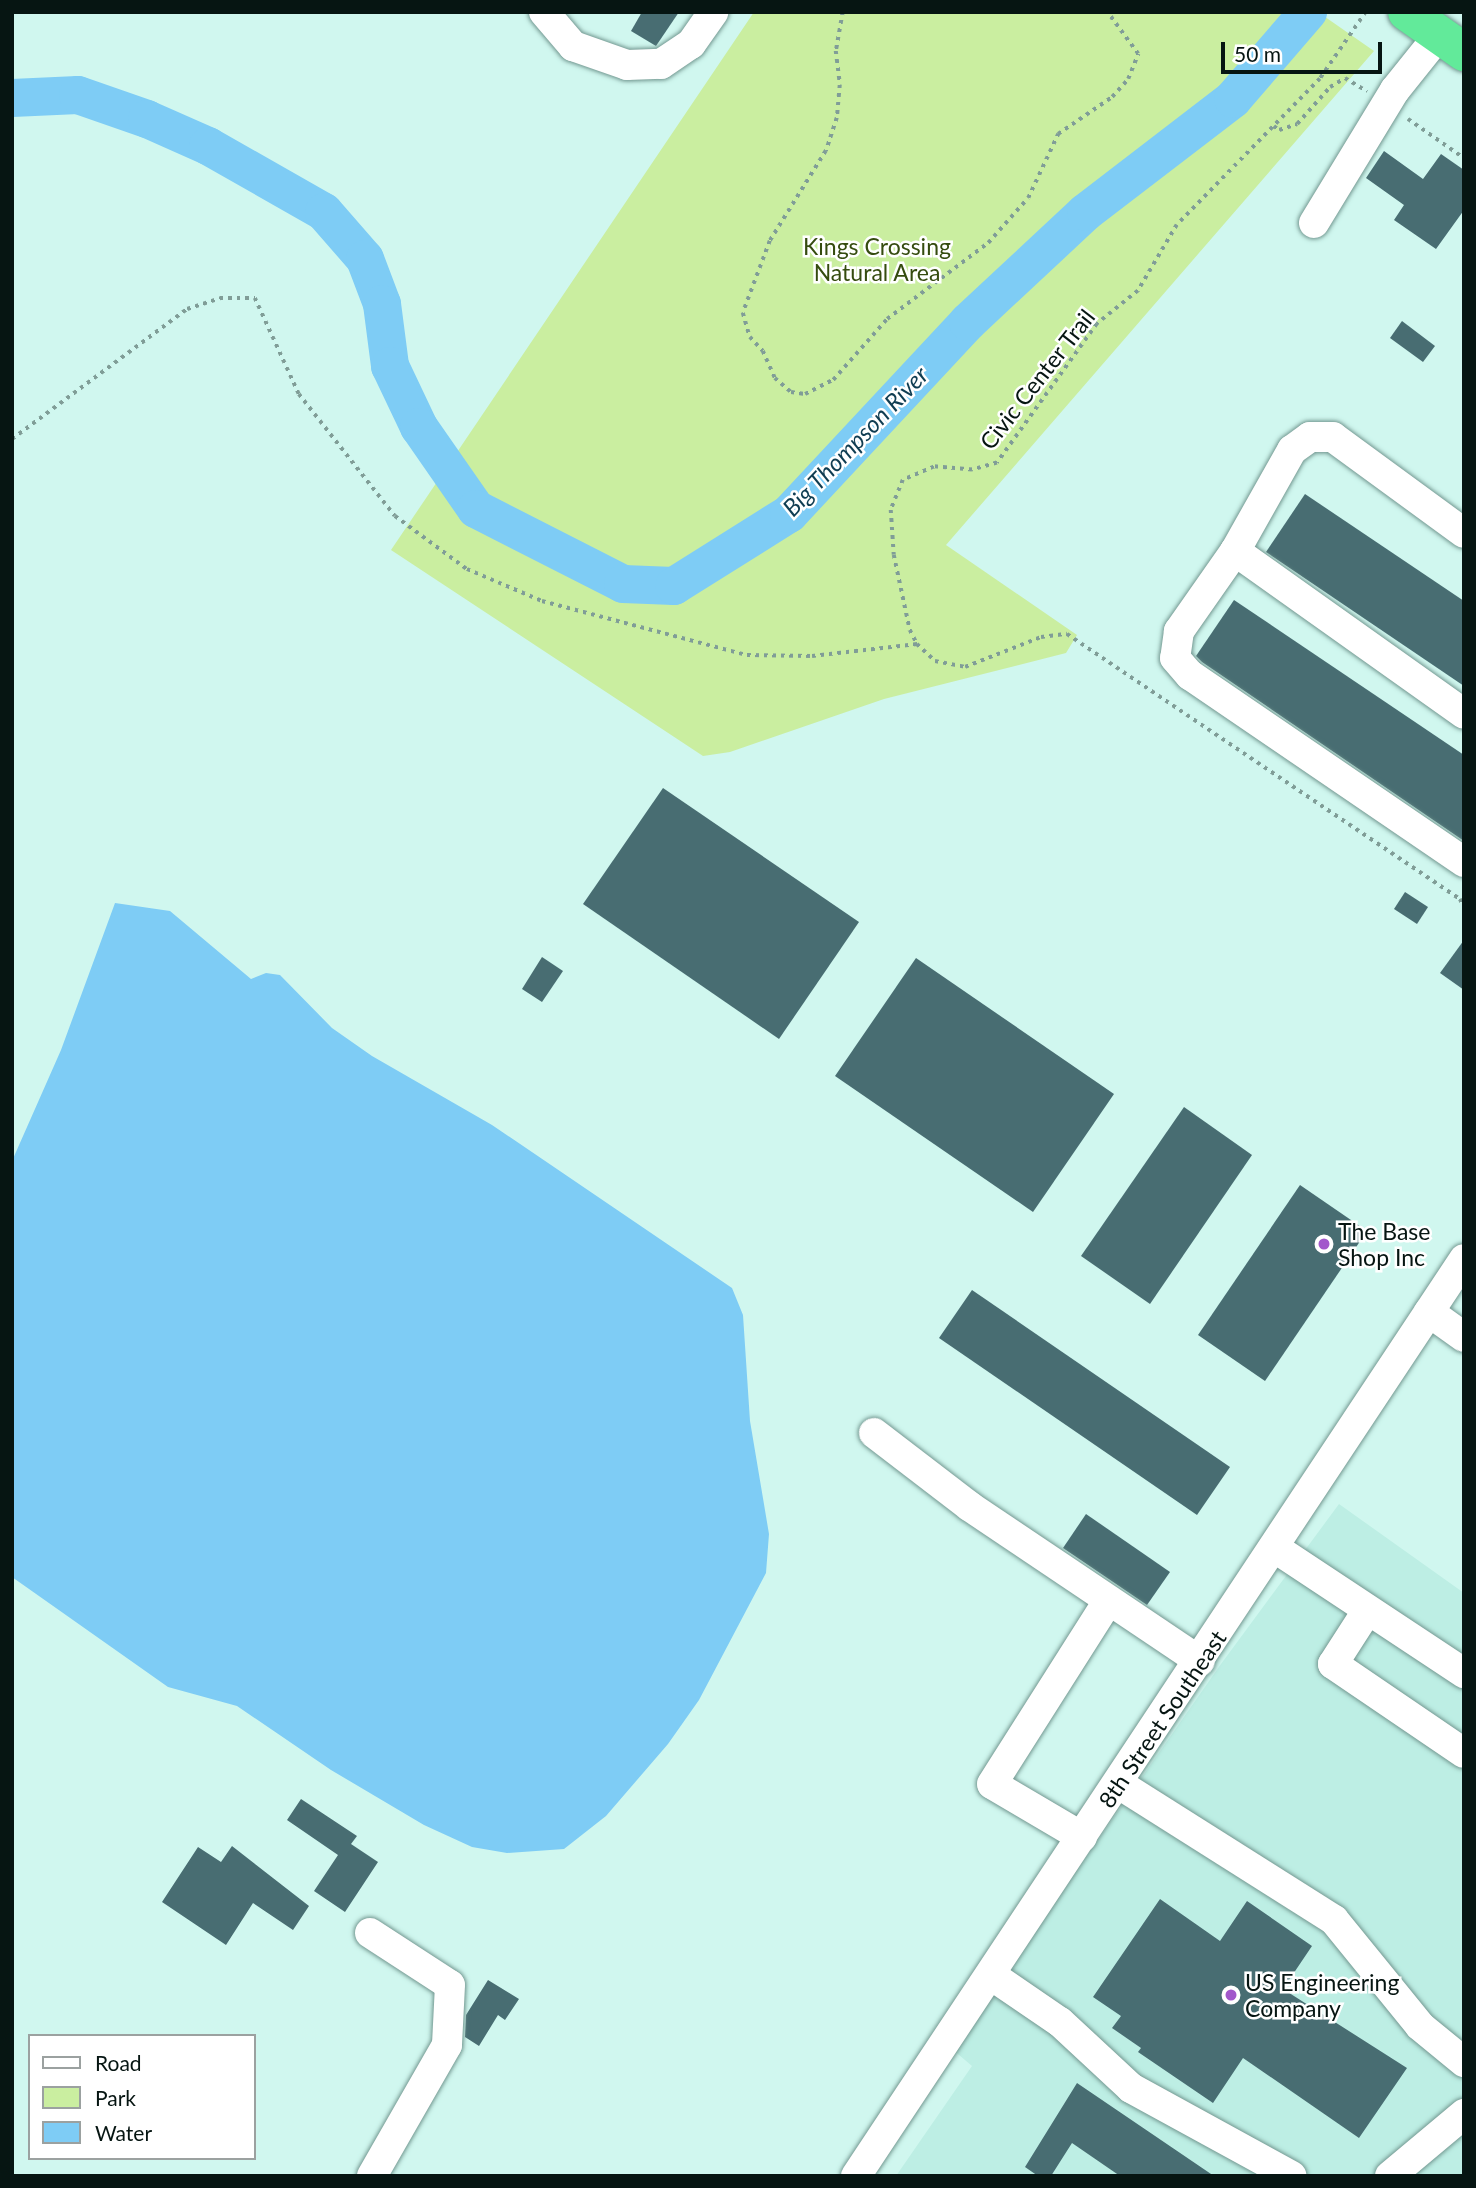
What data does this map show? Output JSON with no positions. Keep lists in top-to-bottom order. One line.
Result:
{"streets":{"street":["8th Street Southeast"],"path":["Civic Center Trail"]},"water":["Big Thompson River"],"parks":["Kings Crossing Natural Area"],"places":["The Base Shop Inc","US Engineering Company"],"legend":["Road","Park","Water"],"scale_bar":"50 m"}
